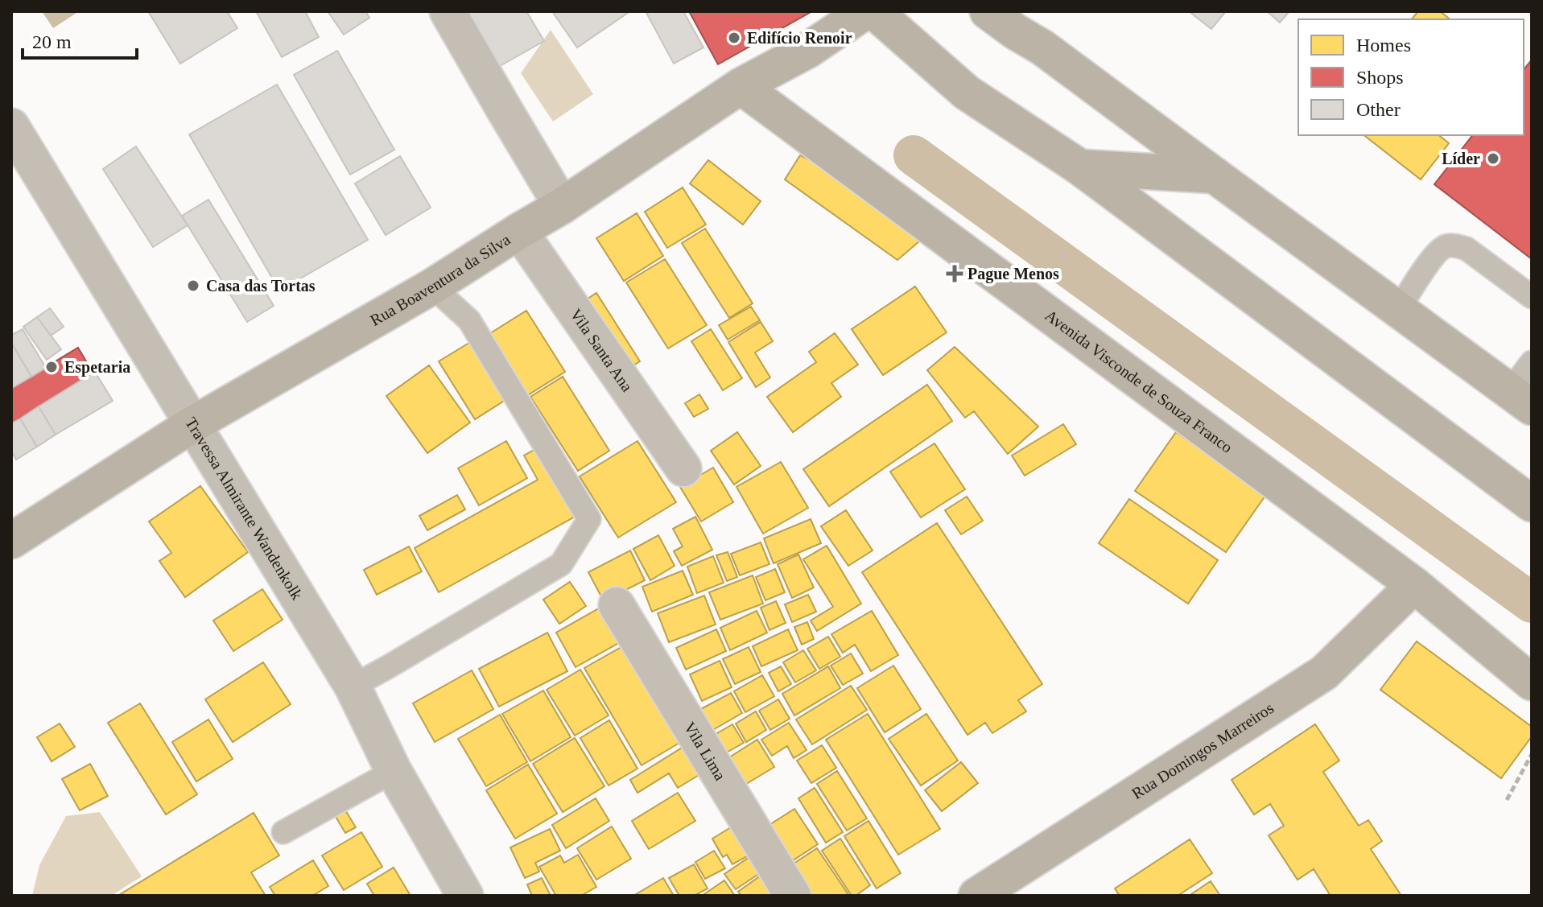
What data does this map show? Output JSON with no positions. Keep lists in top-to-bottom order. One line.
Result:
{"streets":{"main road":["Rua Boaventura da Silva","Avenida Visconde de Souza Franco","Rua Domingos Marreiros"],"street":["Vila Santa Ana","Travessa Almirante Wandenkolk","Vila Lima"]},"crossings":[["Rua Boaventura da Silva","Vila Santa Ana"],["Rua Boaventura da Silva","Avenida Visconde de Souza Franco"],["Rua Boaventura da Silva","Travessa Almirante Wandenkolk"],["Avenida Visconde de Souza Franco","Rua Domingos Marreiros"]],"places":{"other":["Edifício Renoir","Líder","Casa das Tortas","Espetaria"],"health":["Pague Menos"]},"legend":["Homes","Shops","Other"],"scale_bar":"20 m"}
